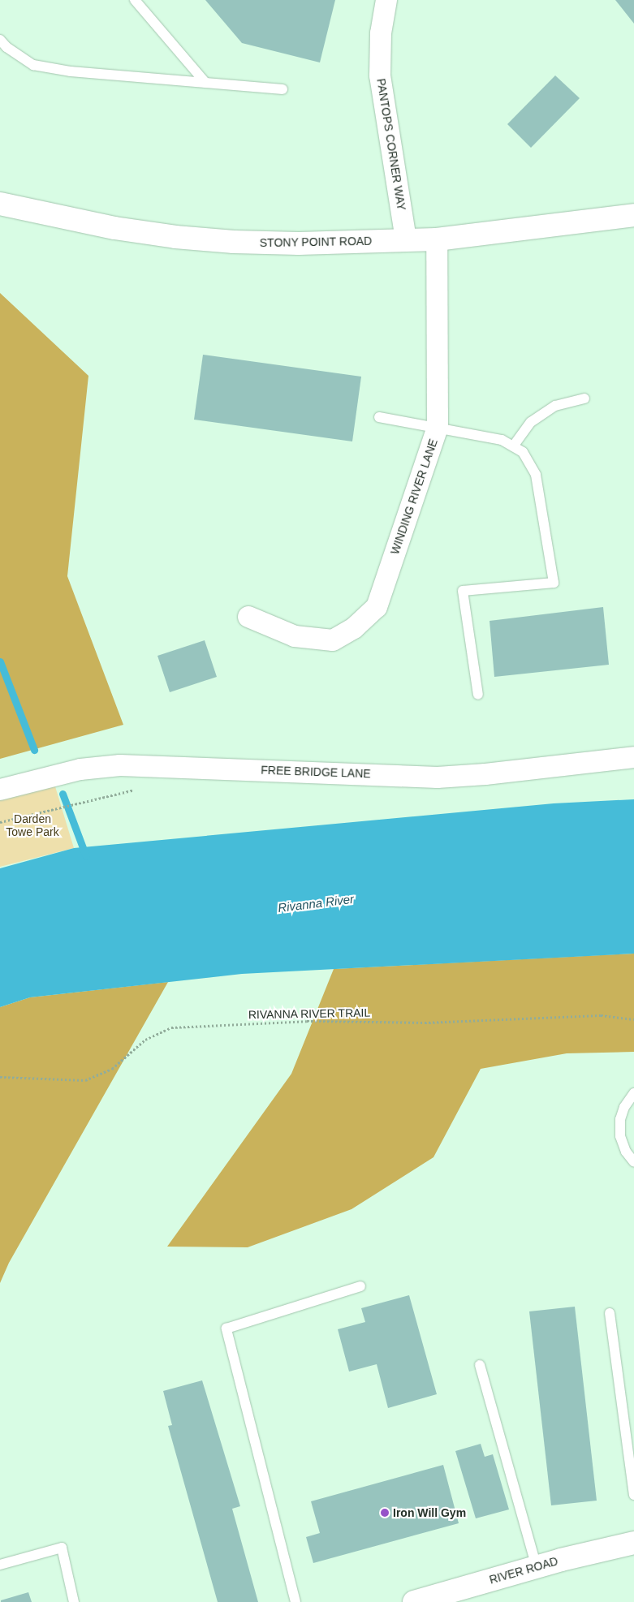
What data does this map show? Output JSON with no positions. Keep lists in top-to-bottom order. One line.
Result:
{"streets":{"main road":["STONY POINT ROAD","RIVER ROAD"],"street":["PANTOPS CORNER WAY","WINDING RIVER LANE","FREE BRIDGE LANE"],"path":["RIVANNA RIVER TRAIL"]},"crossings":[["PANTOPS CORNER WAY","STONY POINT ROAD"],["STONY POINT ROAD","WINDING RIVER LANE"]],"water":["Rivanna River"],"parks":["Darden Towe Park"],"places":["Iron Will Gym"]}
